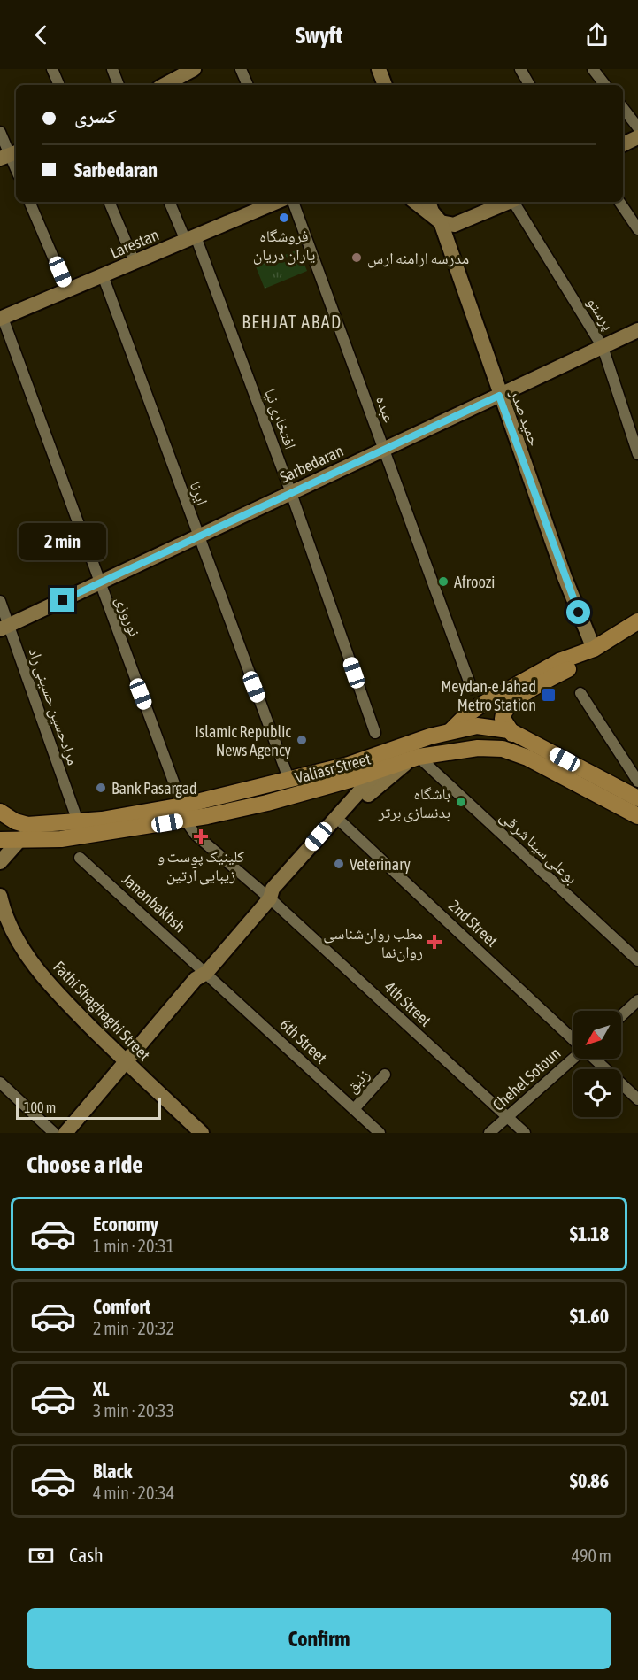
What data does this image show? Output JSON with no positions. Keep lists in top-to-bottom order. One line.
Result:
{"streets":{"main road":["Larestan","حمید صدر","Sarbedaran","Valiasr Street","Fathi Shaghaghi Street"],"street":["پرستو","عبده","افتخاری نیا","ايرنا","نوروزی","مرادحسین حسینی راد","بوعلی سینا شرقی","Jananbakhsh","2nd Street","4th Street","6th Street","Chehel Sotoun","زنبق"]},"crossings":[["Larestan","افتخاری نیا"],["Larestan","ايرنا"],["Larestan","نوروزی"],["پرستو","Sarbedaran"],["عبده","Sarbedaran"],["حمید صدر","Sarbedaran"],["حمید صدر","Valiasr Street"],["افتخاری نیا","Sarbedaran"],["Sarbedaran","ايرنا"],["Sarbedaran","نوروزی"],["Sarbedaran","مرادحسین حسینی راد"],["ايرنا","Valiasr Street"],["نوروزی","Valiasr Street"],["نوروزی","4th Street"],["مرادحسین حسینی راد","Valiasr Street"],["Valiasr Street","بوعلی سینا شرقی"],["Jananbakhsh","6th Street"],["4th Street","Chehel Sotoun"],["6th Street","زنبق"]],"districts":["BEHJAT ABAD"],"places":{"other":["فروشگاه یاران دریان","مدرسه ارامنه ارس","Afroozi","Islamic Republic News Agency","Bank Pasargad","باشگاه بدنسازی برتر","Veterinary"],"transit":["Meydan-e Jahad Metro Station"],"health":["کلینیک پوست و زیبایی آرتین","مطب روان‌شناسی روان‌نما"]},"scale_bar":"100 m","north":"bottom left","page":{"header":"Swyft","banner":["كسرى","Sarbedaran"],"bubble":"2 min","scale":"100 m","heading":"Choose a ride","list":[{"name":"Economy","note":"1 min · 20:31","value":"$1.18"},{"name":"Comfort","note":"2 min · 20:32","value":"$1.60"},{"name":"XL","note":"3 min · 20:33","value":"$2.01"},{"name":"Black","note":"4 min · 20:34","value":"$0.86"}],"pay":["Cash","490 m"],"buttons":"Confirm"}}
